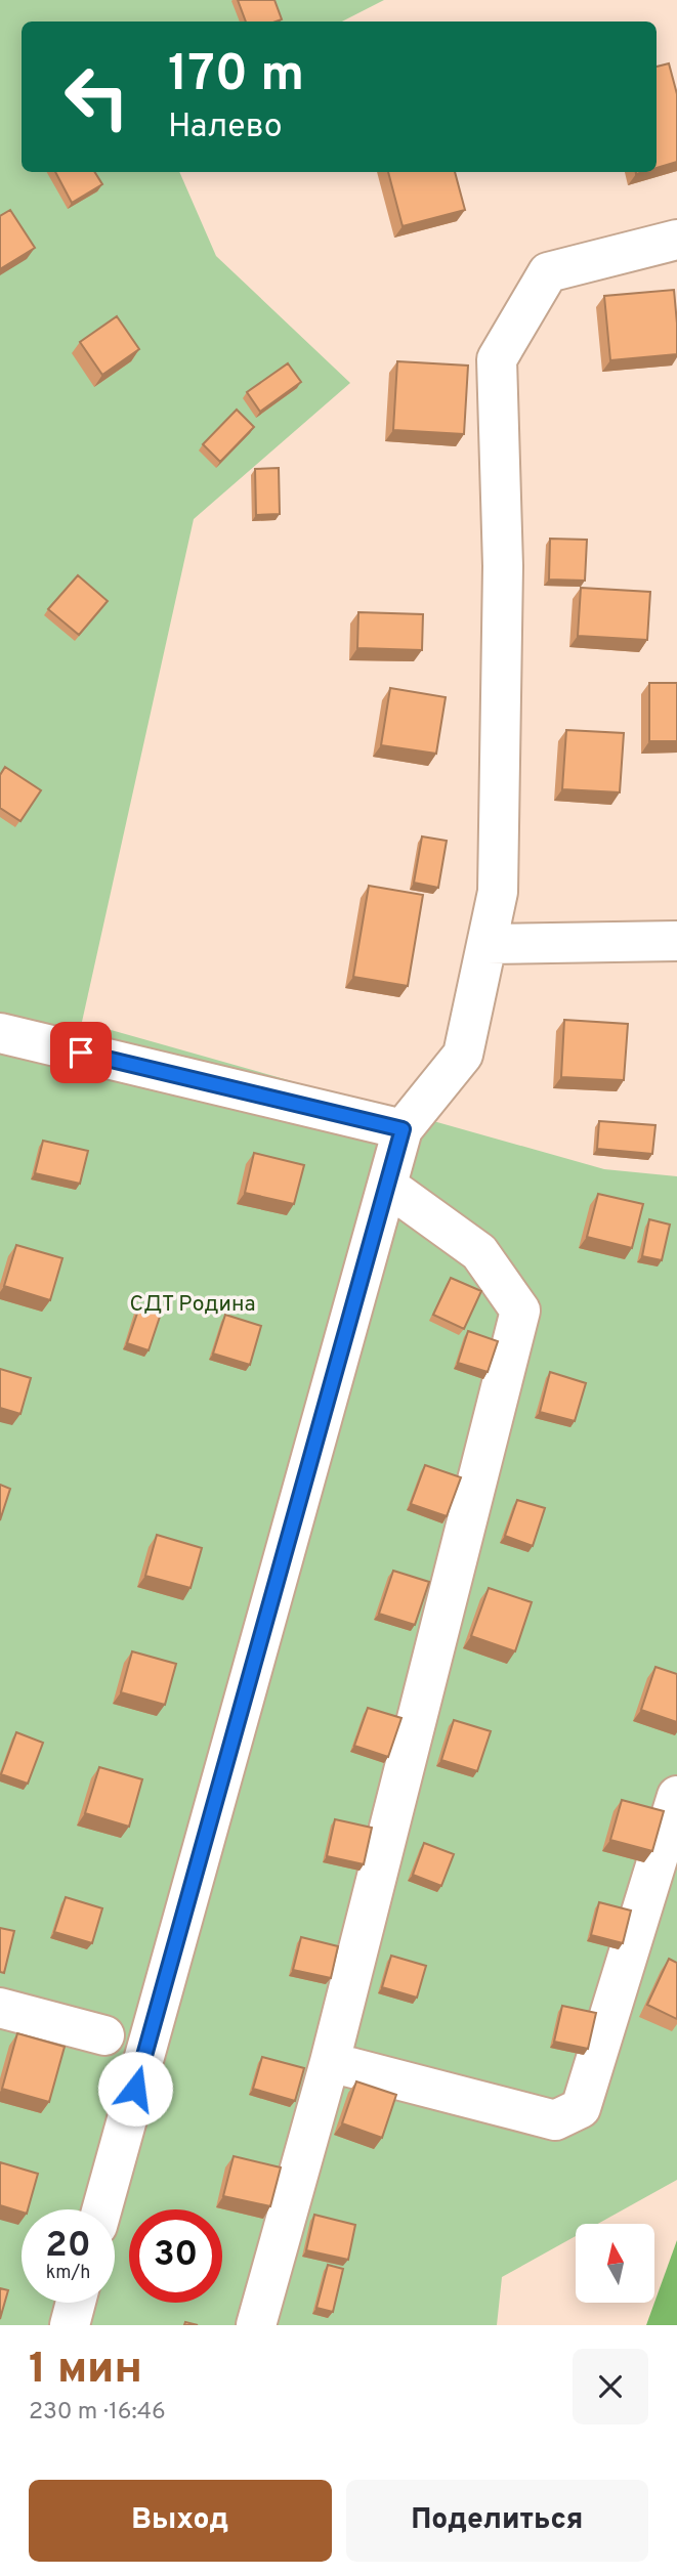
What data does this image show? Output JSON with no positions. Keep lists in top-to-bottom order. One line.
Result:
{"parks":["СДТ Родина"],"north":"top","page":{"turn":["170 m","Налево"],"speed":"20 km/h","limit":"30","heading":["1 мин","230 m · 16:46"],"buttons":["Выход","Поделиться"]}}
